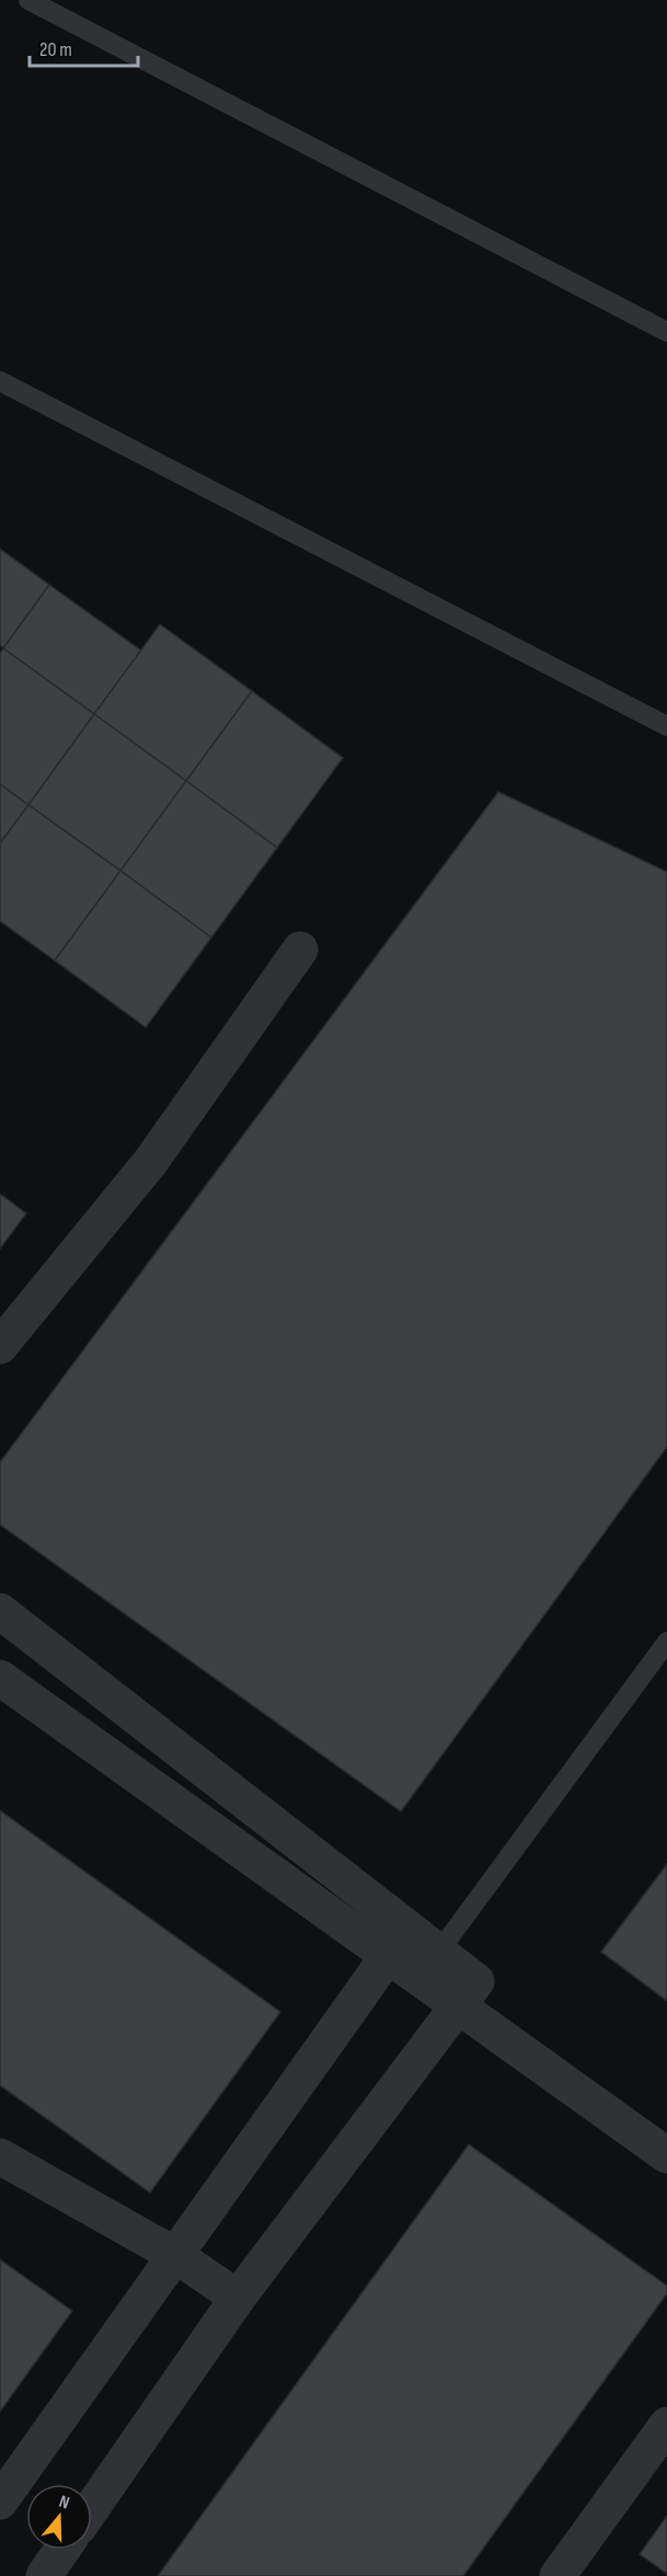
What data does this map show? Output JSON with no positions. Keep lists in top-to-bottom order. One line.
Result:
{"scale_bar":"20 m","north":"top"}
